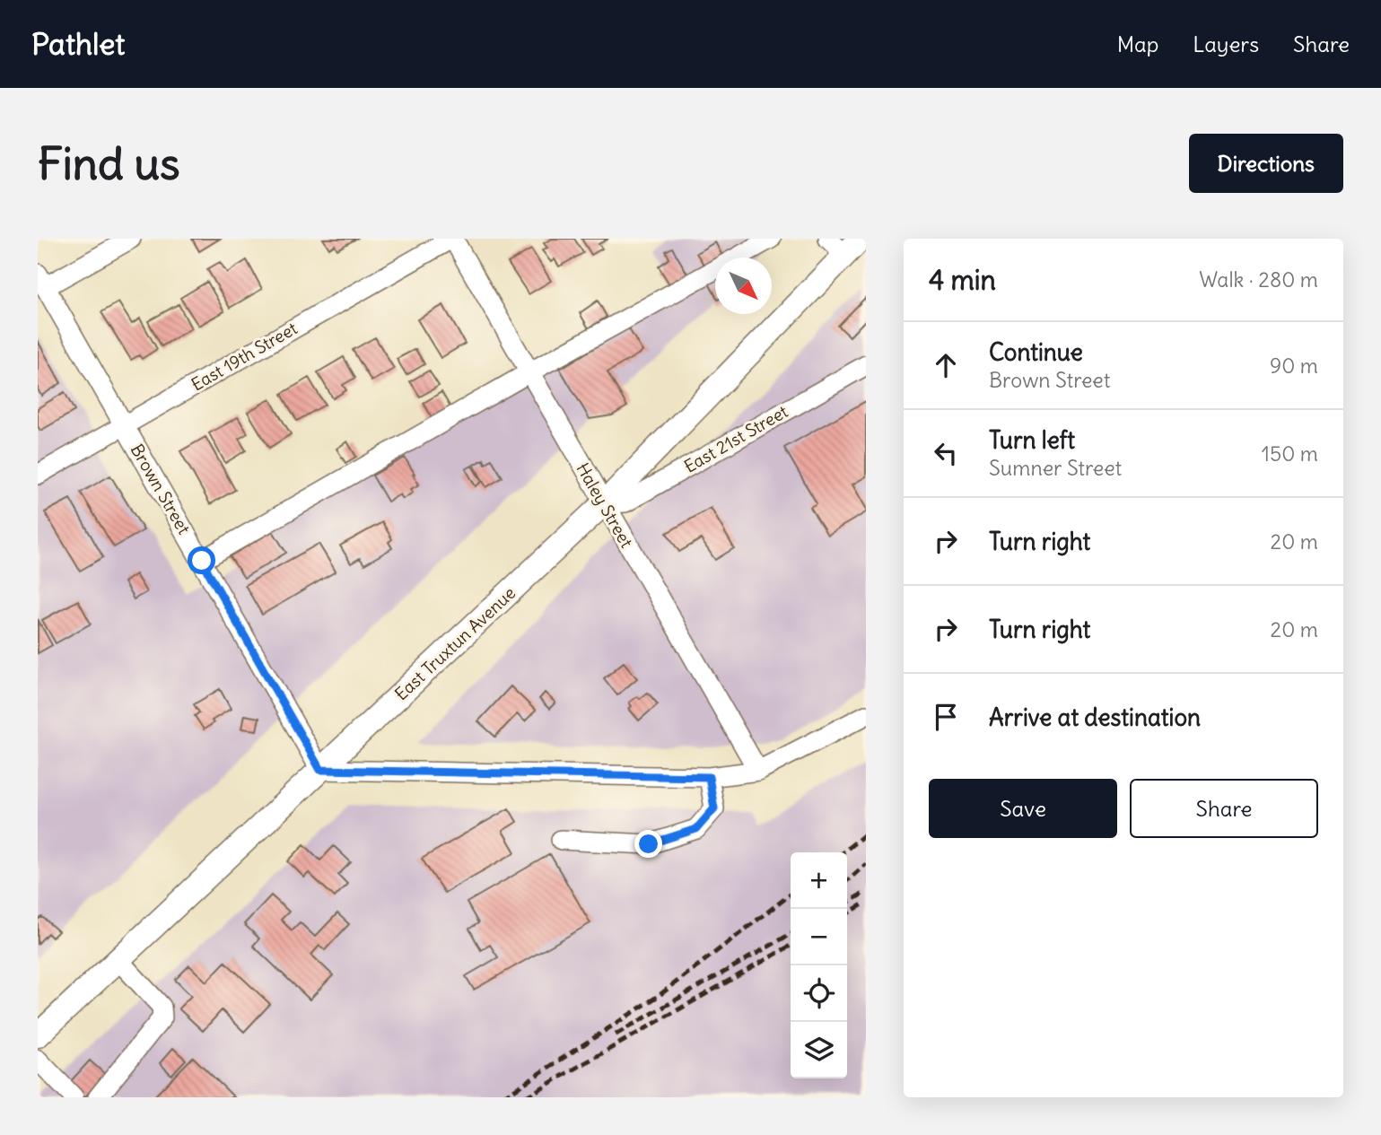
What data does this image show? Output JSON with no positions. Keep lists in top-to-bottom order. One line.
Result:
{"streets":{"main road":["East Truxtun Avenue"],"street":["East 19th Street","East 21st Street","Brown Street","Haley Street"]},"crossings":[["East 19th Street","Brown Street"],["East 19th Street","Haley Street"],["East 21st Street","Haley Street"],["East 21st Street","East Truxtun Avenue"],["Brown Street","East Truxtun Avenue"],["Haley Street","East Truxtun Avenue"]],"north":"bottom right","page":{"header":"Pathlet","nav":["Map","Layers","Share"],"buttons":["Directions",["Save","Share"]],"title":"Find us","heading":["4 min","Walk · 280 m"],"list":[["Continue","Brown Street","90 m"],["Turn left","Sumner Street","150 m"],["Turn right","20 m"],["Turn right","20 m"],"Arrive at destination"],"map_buttons":["+","−"]}}
